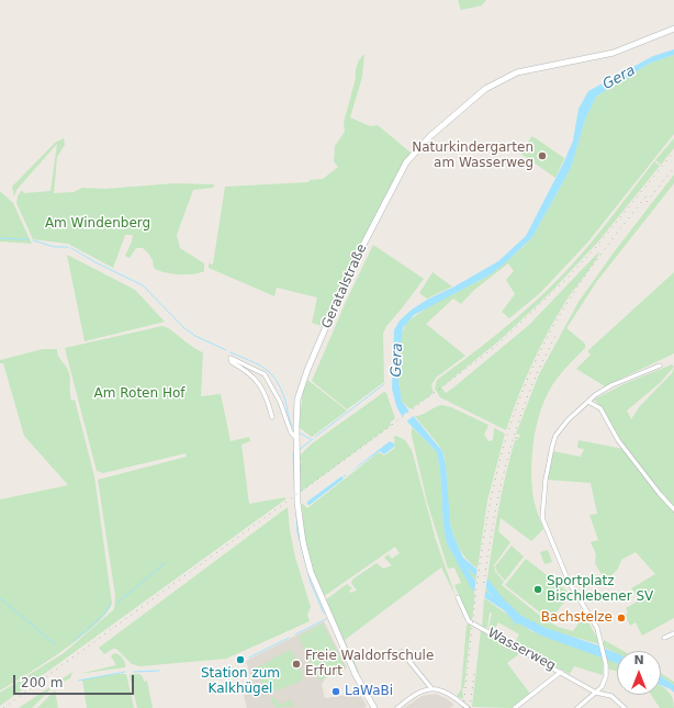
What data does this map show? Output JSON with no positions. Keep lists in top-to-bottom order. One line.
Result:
{"streets":{"street":["Geratalstraße","Wasserweg"]},"water":["Gera"],"parks":["Am Windenberg","Am Roten Hof"],"places":["Naturkindergarten am Wasserweg","Sportplatz Bischlebener SV","Bachstelze","Station zum Kalkhügel","Freie Waldorfschule Erfurt","LaWaBi"],"scale_bar":"200 m","north":"top"}
